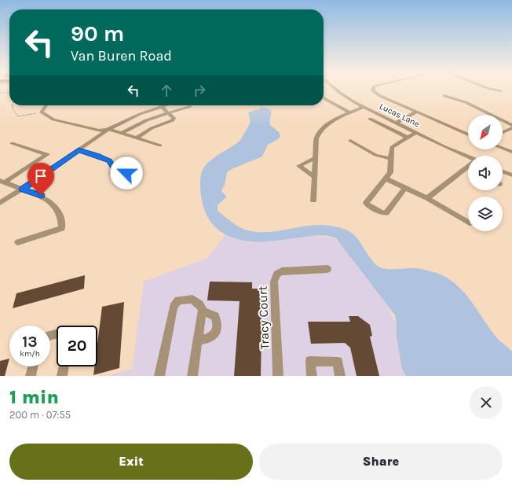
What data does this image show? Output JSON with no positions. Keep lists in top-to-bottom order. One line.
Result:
{"streets":{"street":["Lucas Lane","Tracy Court"]},"north":"bottom left","page":{"turn":["90 m","Van Buren Road"],"speed":"13 km/h","limit":"20","heading":["1 min","200 m · 07:55"],"buttons":["Exit","Share"]}}
